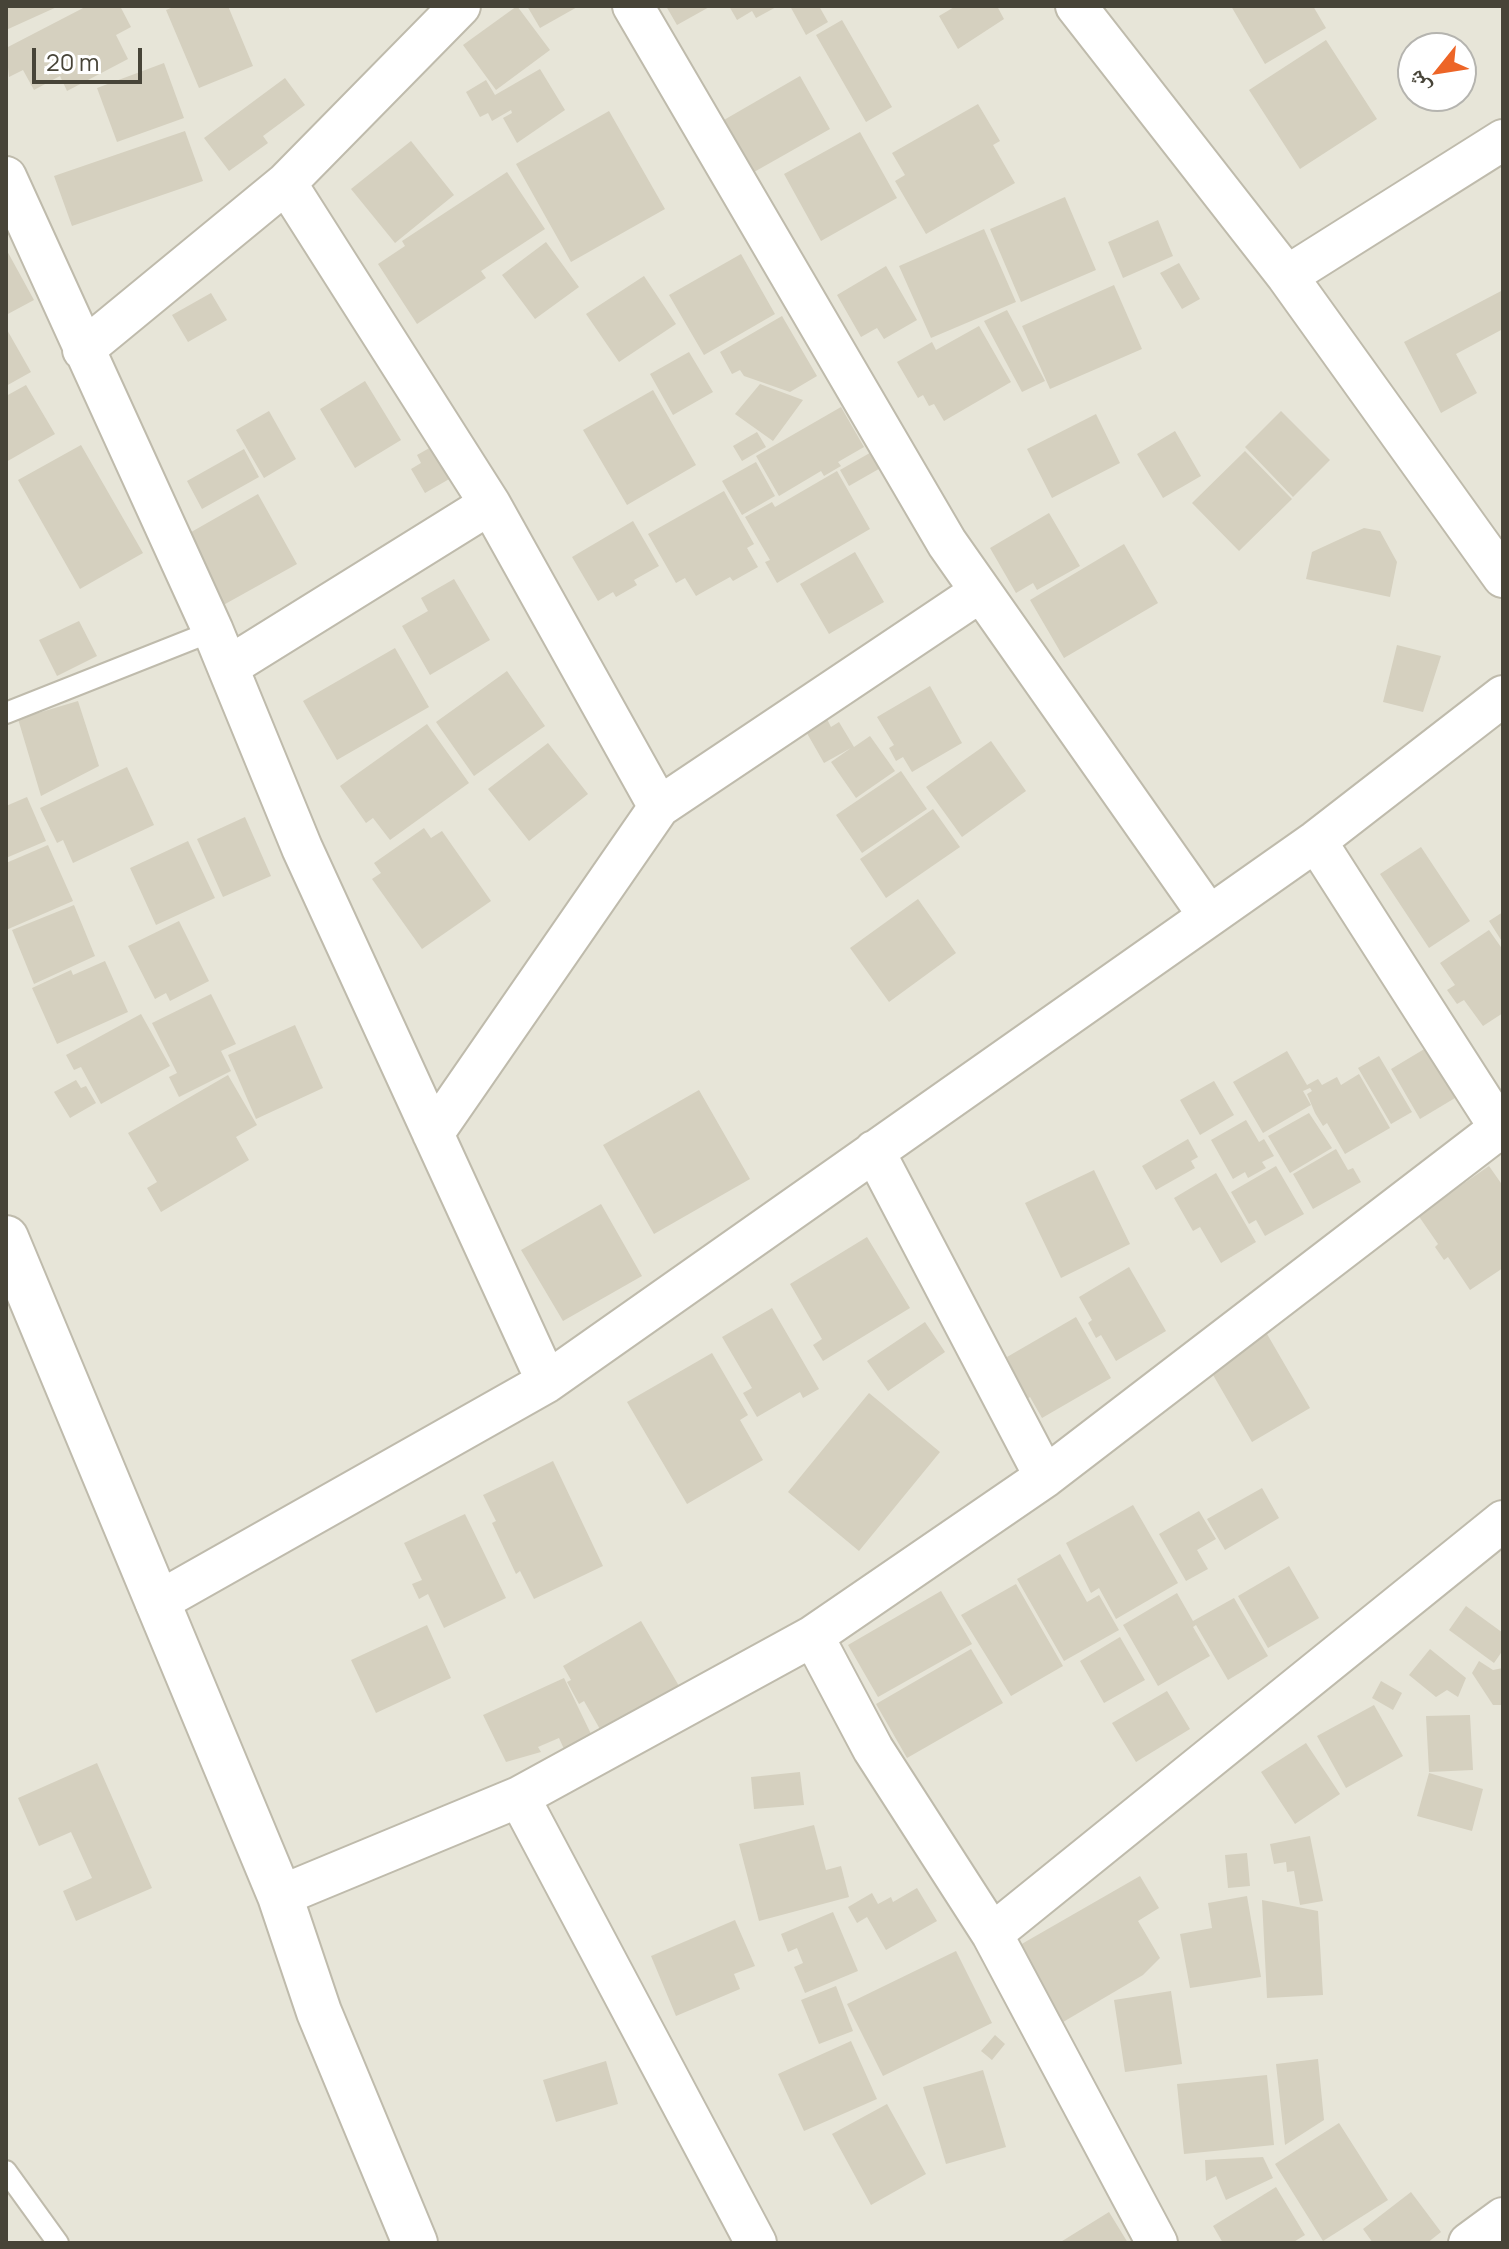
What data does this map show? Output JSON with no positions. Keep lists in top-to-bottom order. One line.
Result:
{"scale_bar":"20 m","north":"bottom left"}
